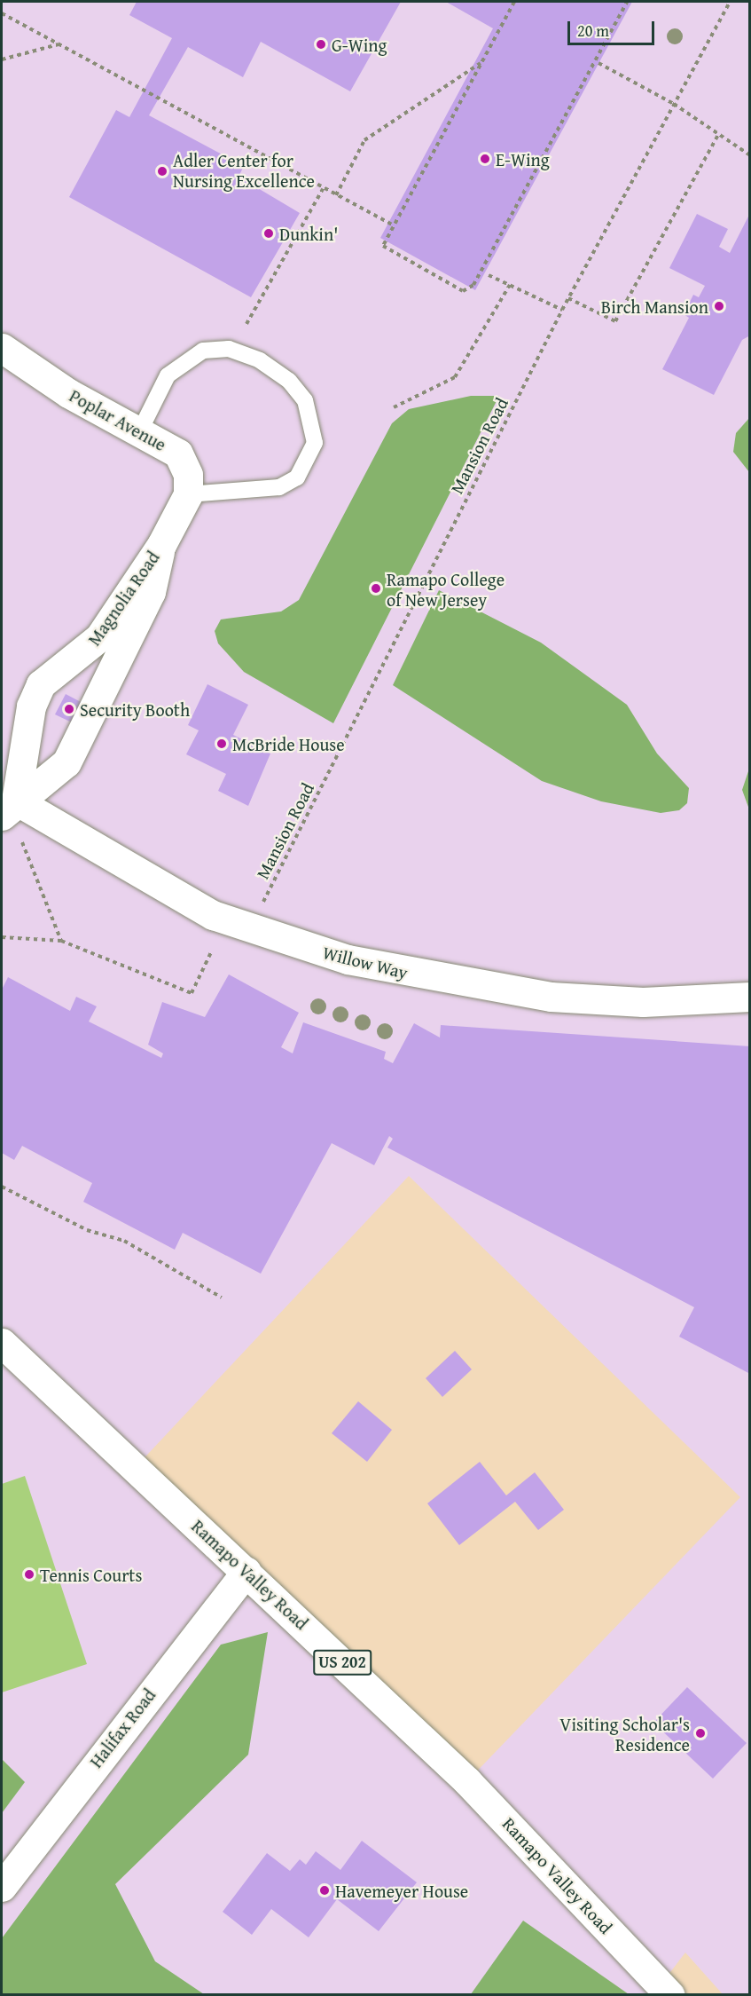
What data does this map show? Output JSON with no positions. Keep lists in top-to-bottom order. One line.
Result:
{"streets":{"street":["Poplar Avenue","Magnolia Road","Willow Way","Ramapo Valley Road","US 202","Halifax Road"],"path":["Mansion Road"]},"crossings":[["Magnolia Road","Willow Way"],["Ramapo Valley Road","Halifax Road"]],"places":["G-Wing","E-Wing","Adler Center for Nursing Excellence","Dunkin'","Birch Mansion","Ramapo College of New Jersey","Security Booth","McBride House","Tennis Courts","Visiting Scholar's Residence","Havemeyer House"],"scale_bar":"20 m"}
